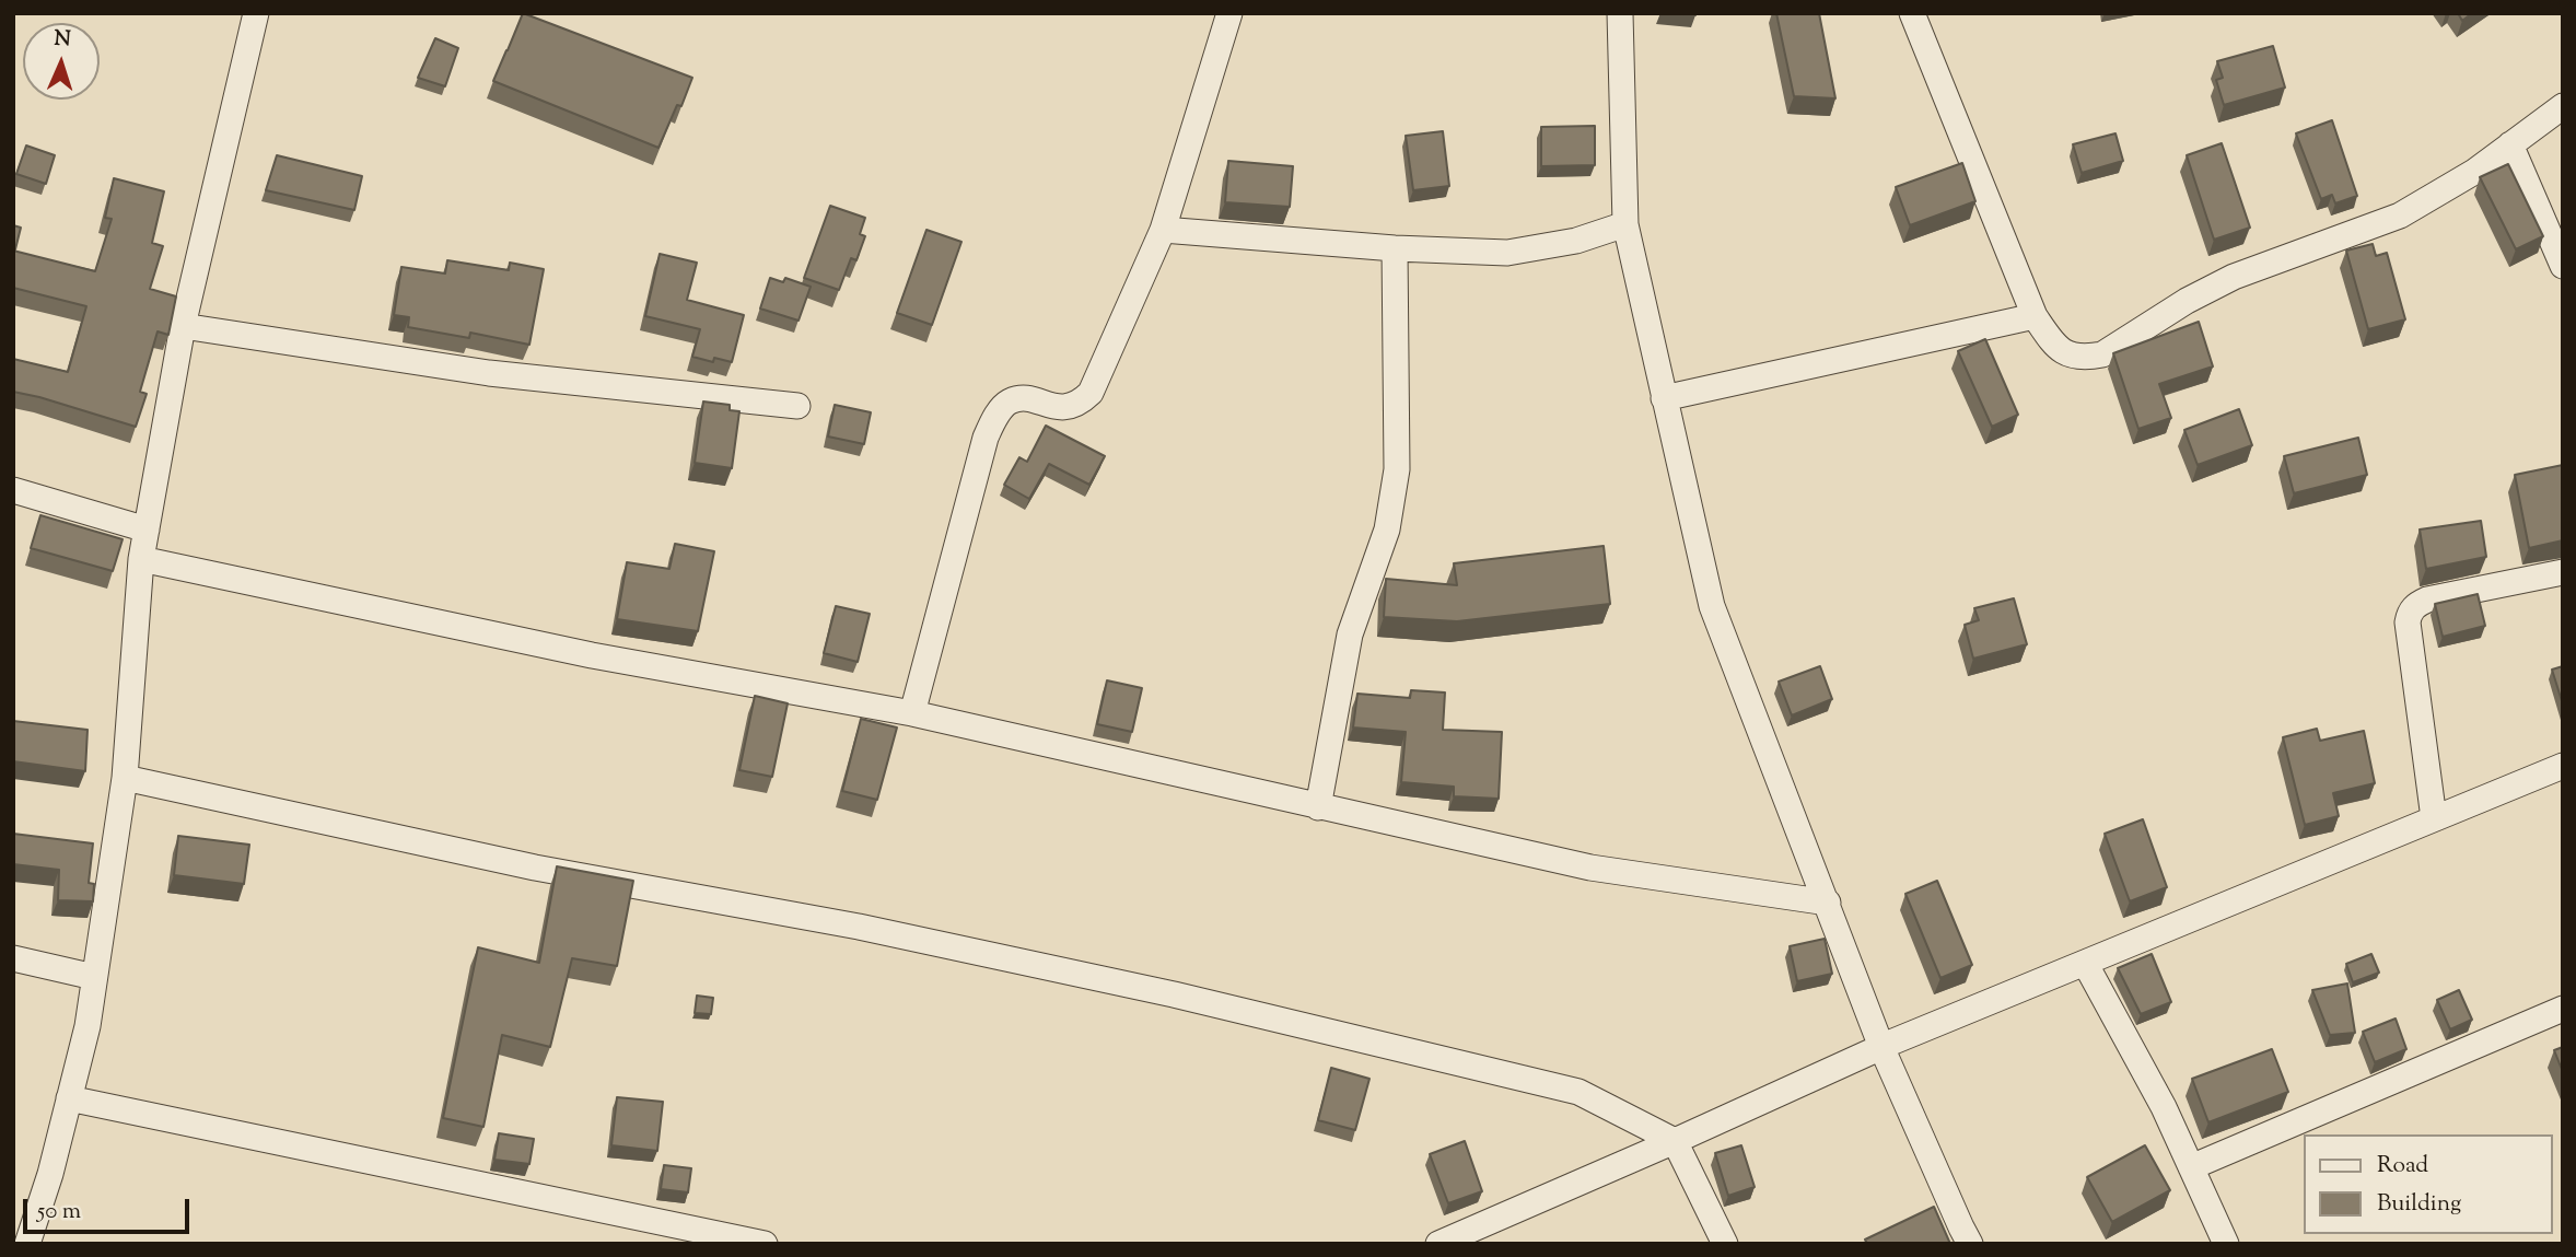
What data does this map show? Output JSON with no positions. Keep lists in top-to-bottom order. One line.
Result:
{"legend":["Road","Building"],"scale_bar":"50 m","north":"top"}
